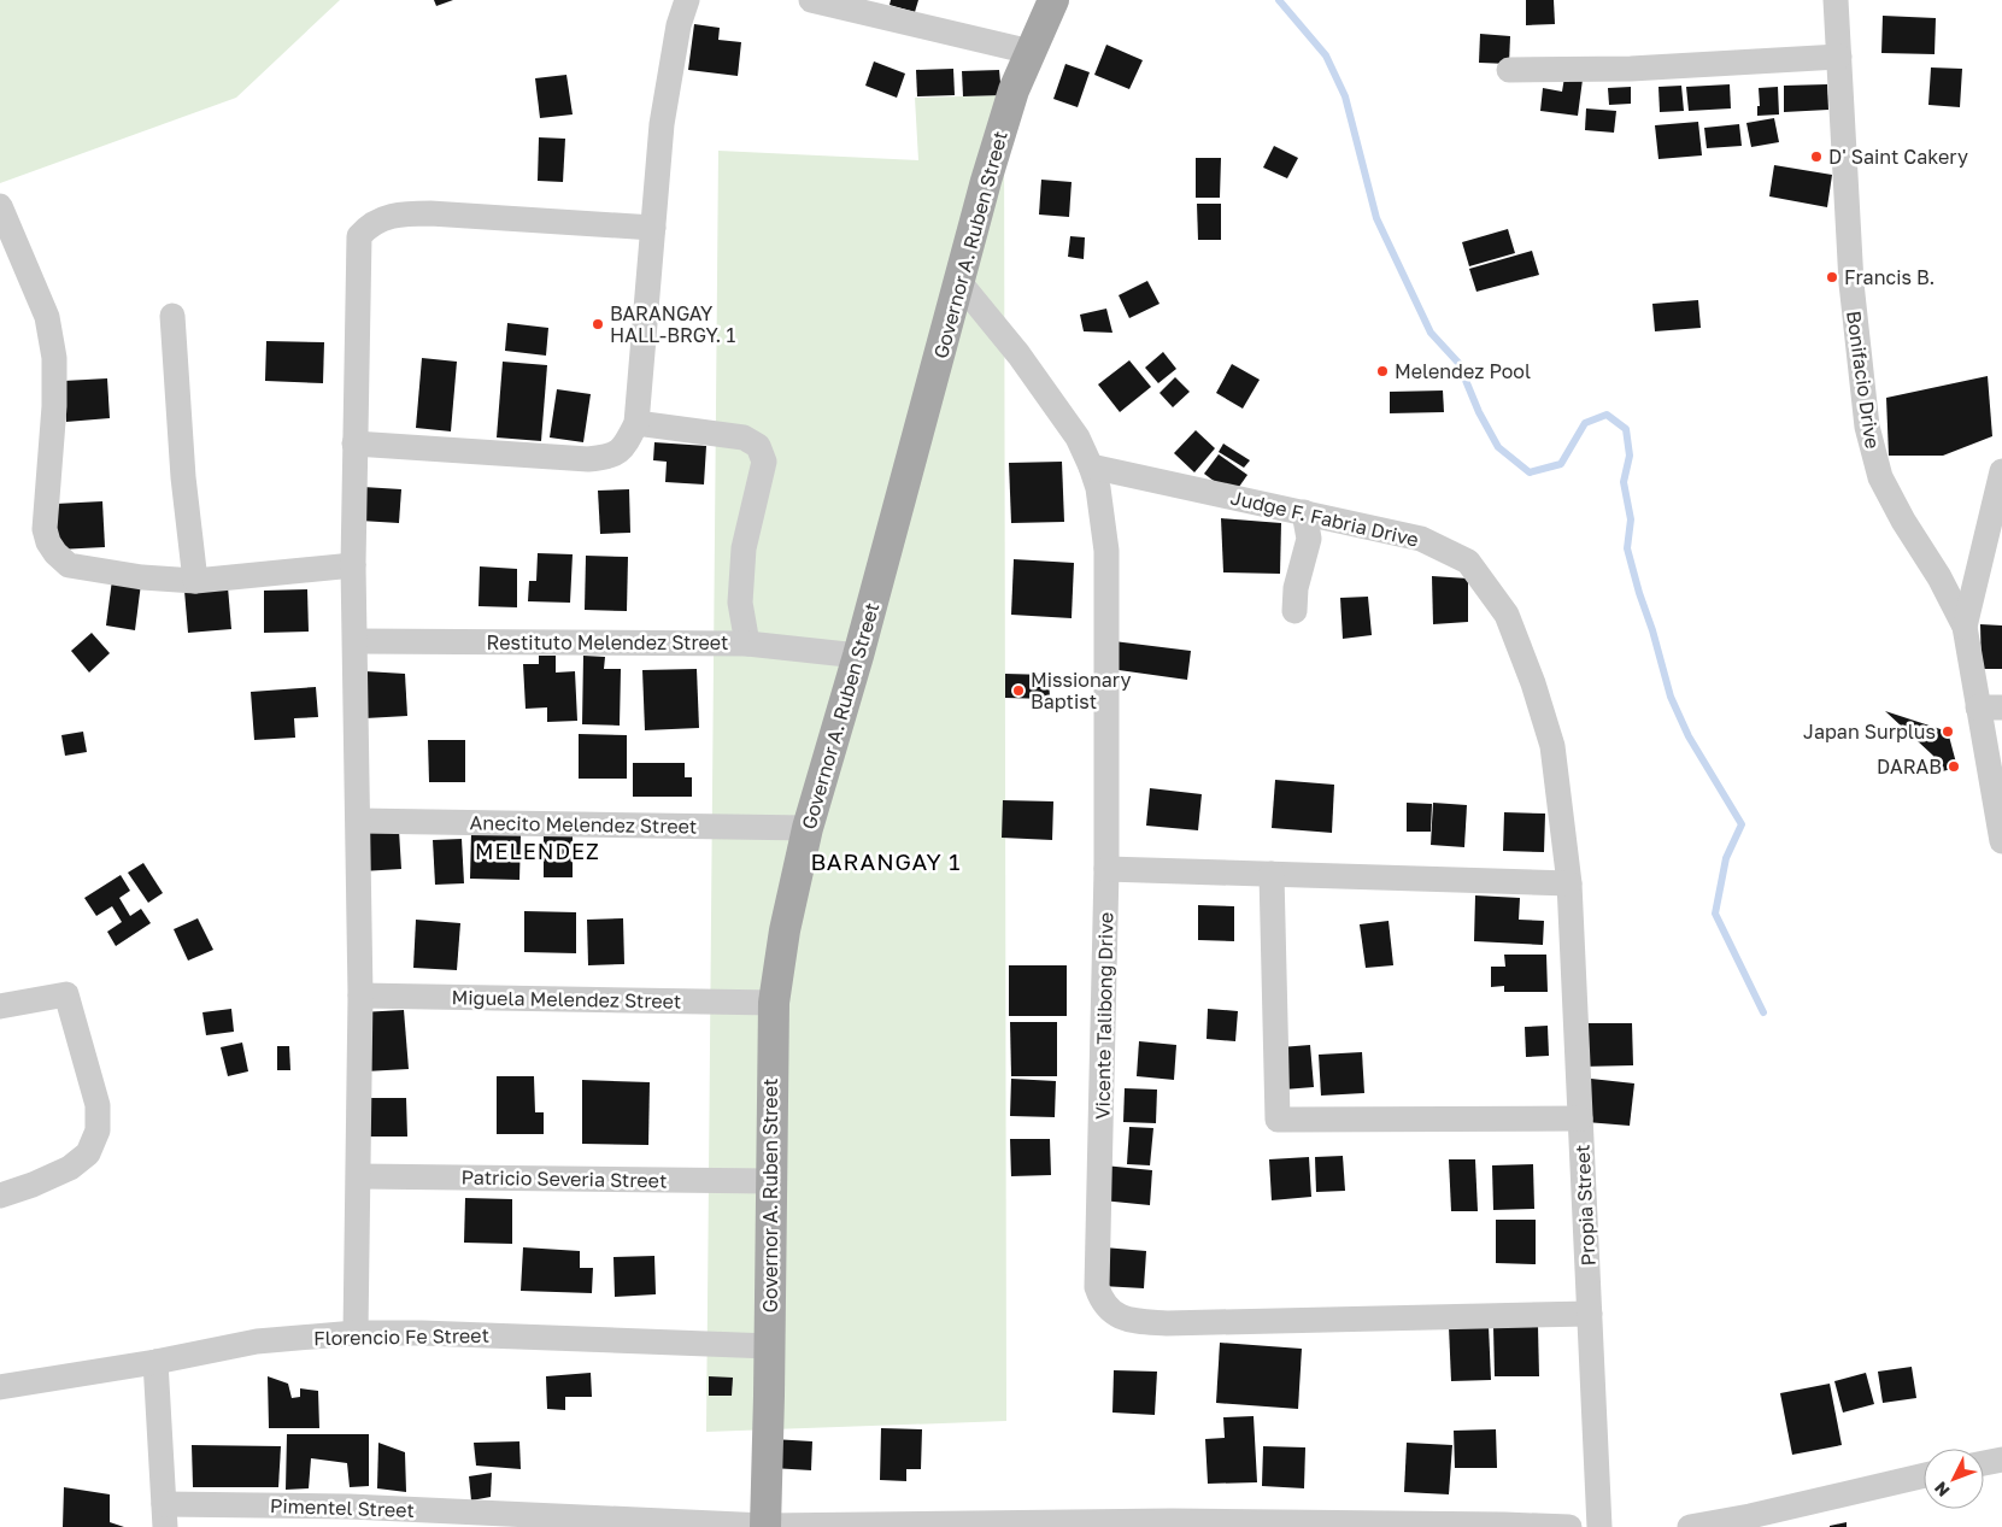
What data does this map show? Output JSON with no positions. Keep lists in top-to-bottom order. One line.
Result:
{"streets":{"main road":["Governor A. Ruben Street"],"street":["Bonifacio Drive","Judge F. Fabria Drive","Restituto Melendez Street","Anecito Melendez Street","Miguela Melendez Street","Vicente Talibong Drive","Patricio Severia Street","Propia Street","Florencio Fe Street","Pimentel Street"]},"crossings":[["Governor A. Ruben Street","Restituto Melendez Street"],["Governor A. Ruben Street","Anecito Melendez Street"],["Governor A. Ruben Street","Miguela Melendez Street"],["Governor A. Ruben Street","Vicente Talibong Drive"],["Governor A. Ruben Street","Patricio Severia Street"],["Governor A. Ruben Street","Florencio Fe Street"],["Governor A. Ruben Street","Pimentel Street"],["Judge F. Fabria Drive","Vicente Talibong Drive"],["Judge F. Fabria Drive","Propia Street"],["Vicente Talibong Drive","Propia Street"]],"districts":["MELENDEZ","BARANGAY 1"],"places":["D' Saint Cakery","Francis B.","BARANGAY HALL-BRGY. 1","Melendez Pool","Missionary Baptist","Japan Surplus","DARAB"],"north":"bottom left"}
